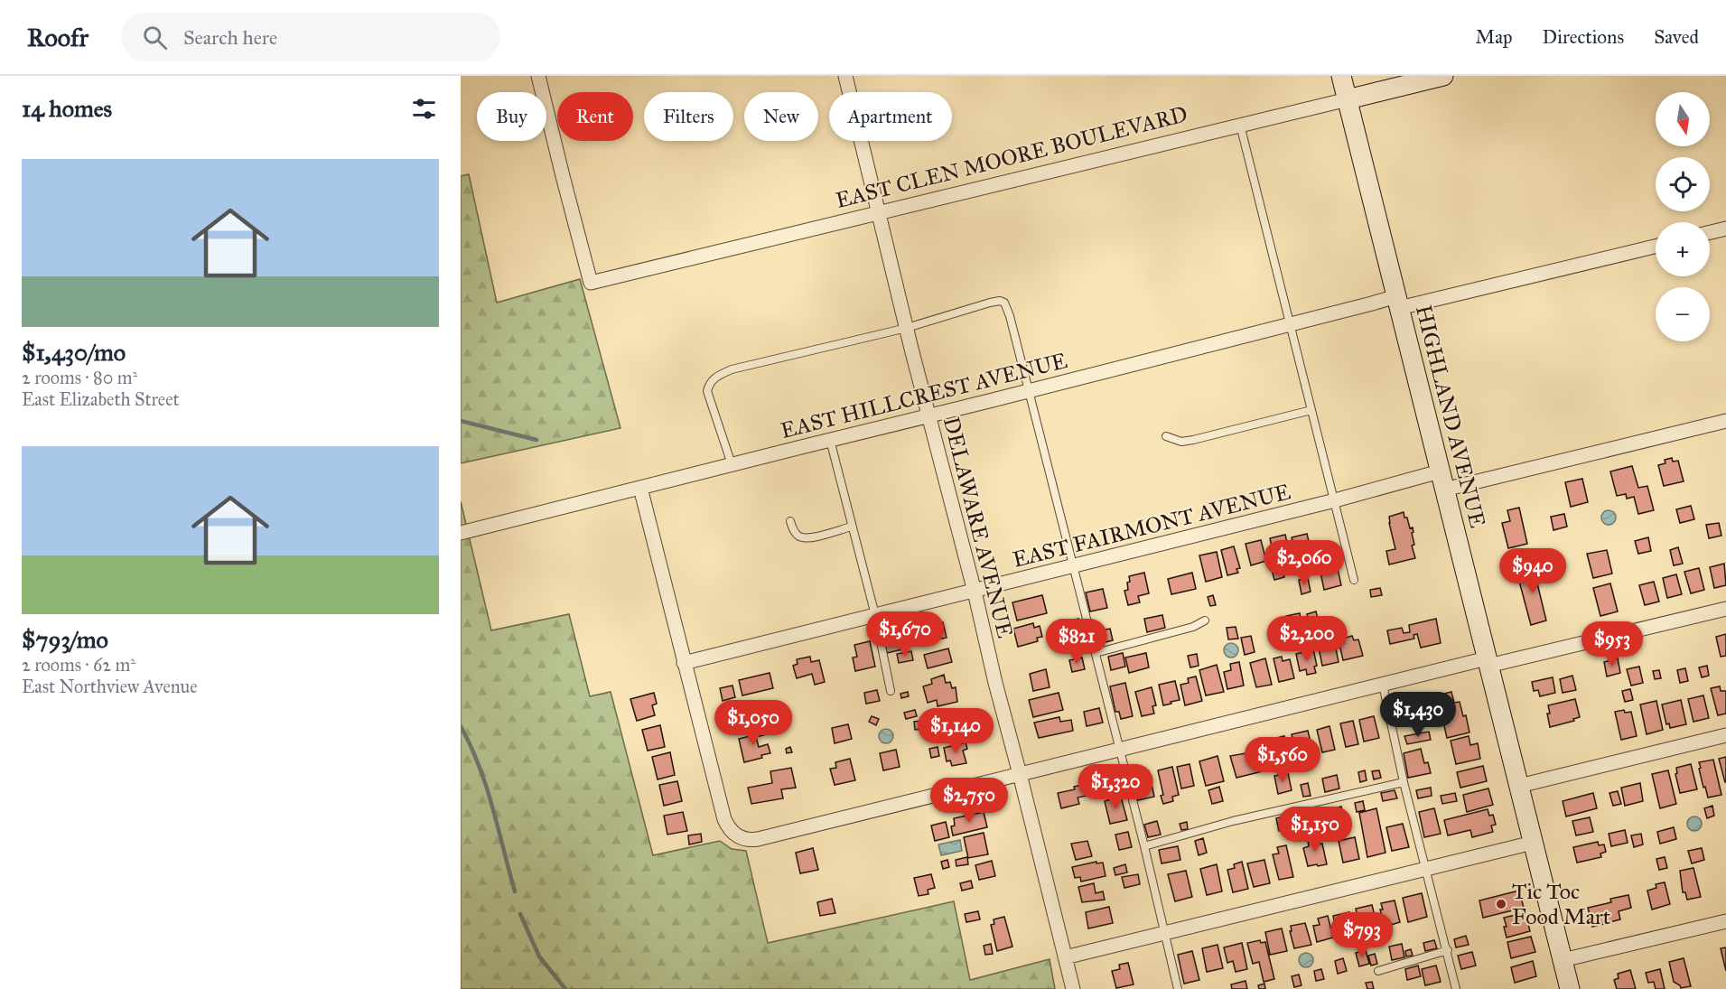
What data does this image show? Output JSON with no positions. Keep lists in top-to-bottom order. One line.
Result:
{"streets":{"main road":["EAST CLEN MOORE BOULEVARD","HIGHLAND AVENUE"],"street":["EAST HILLCREST AVENUE","EAST FAIRMONT AVENUE","DELAWARE AVENUE"]},"crossings":[["EAST CLEN MOORE BOULEVARD","HIGHLAND AVENUE"],["EAST CLEN MOORE BOULEVARD","DELAWARE AVENUE"],["EAST HILLCREST AVENUE","HIGHLAND AVENUE"],["EAST HILLCREST AVENUE","DELAWARE AVENUE"],["HIGHLAND AVENUE","EAST FAIRMONT AVENUE"],["EAST FAIRMONT AVENUE","DELAWARE AVENUE"]],"places":["Tic Toc Food Mart"],"north":"bottom","page":{"header":"Roofr","search":"Search here","nav":["Map","Directions","Saved"],"heading":"14 homes","map_buttons":["+","−"],"chip":["Buy","Rent","Filters","New","Apartment"],"list":[{"name":"$1,430/mo","note":"2 rooms · 80 m² · East Elizabeth Street"},{"name":"$793/mo","note":"2 rooms · 62 m² · East Northview Avenue"}],"price":["$2,060","$940","$1,670","$2,200","$821","$953","$1,430","$1,050","$1,140","$1,560","$1,320","$2,750","$1,150","$793"]}}
